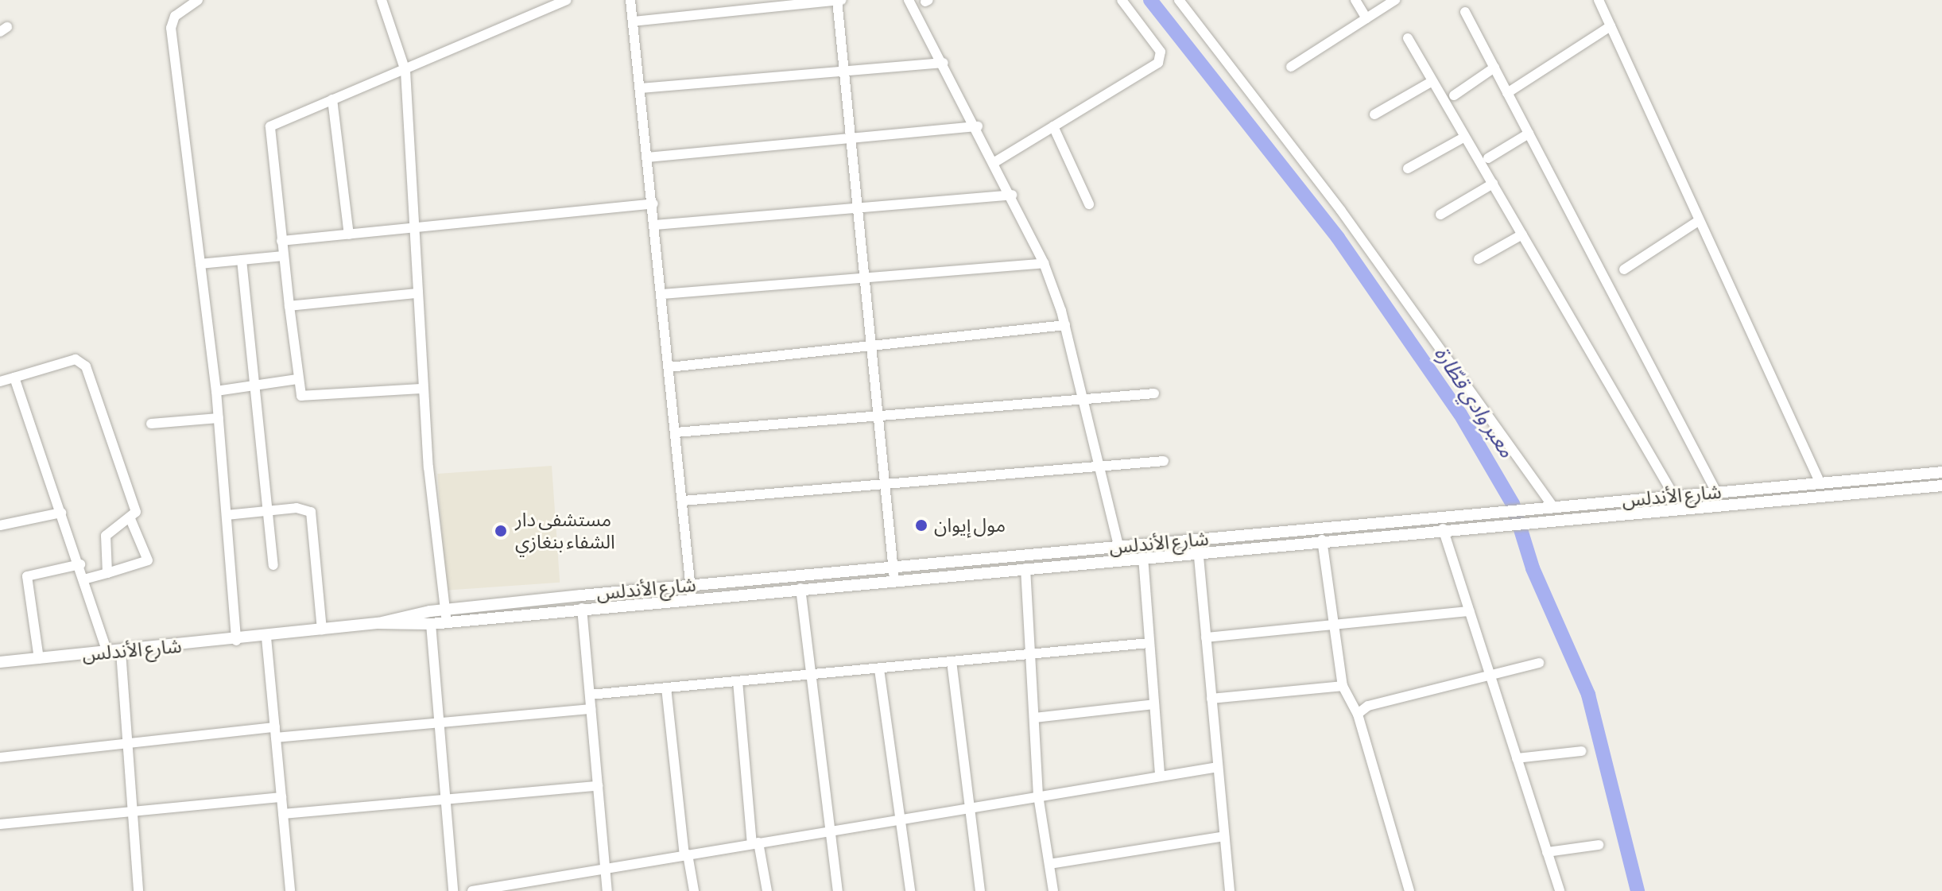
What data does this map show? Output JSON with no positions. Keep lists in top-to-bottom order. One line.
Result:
{"streets":{"main road":["شارع الأندلس"]},"water":["معبر وادي قطّارة"],"places":["مول إيوان","مستشفى دار الشفاء بنغازي"]}
